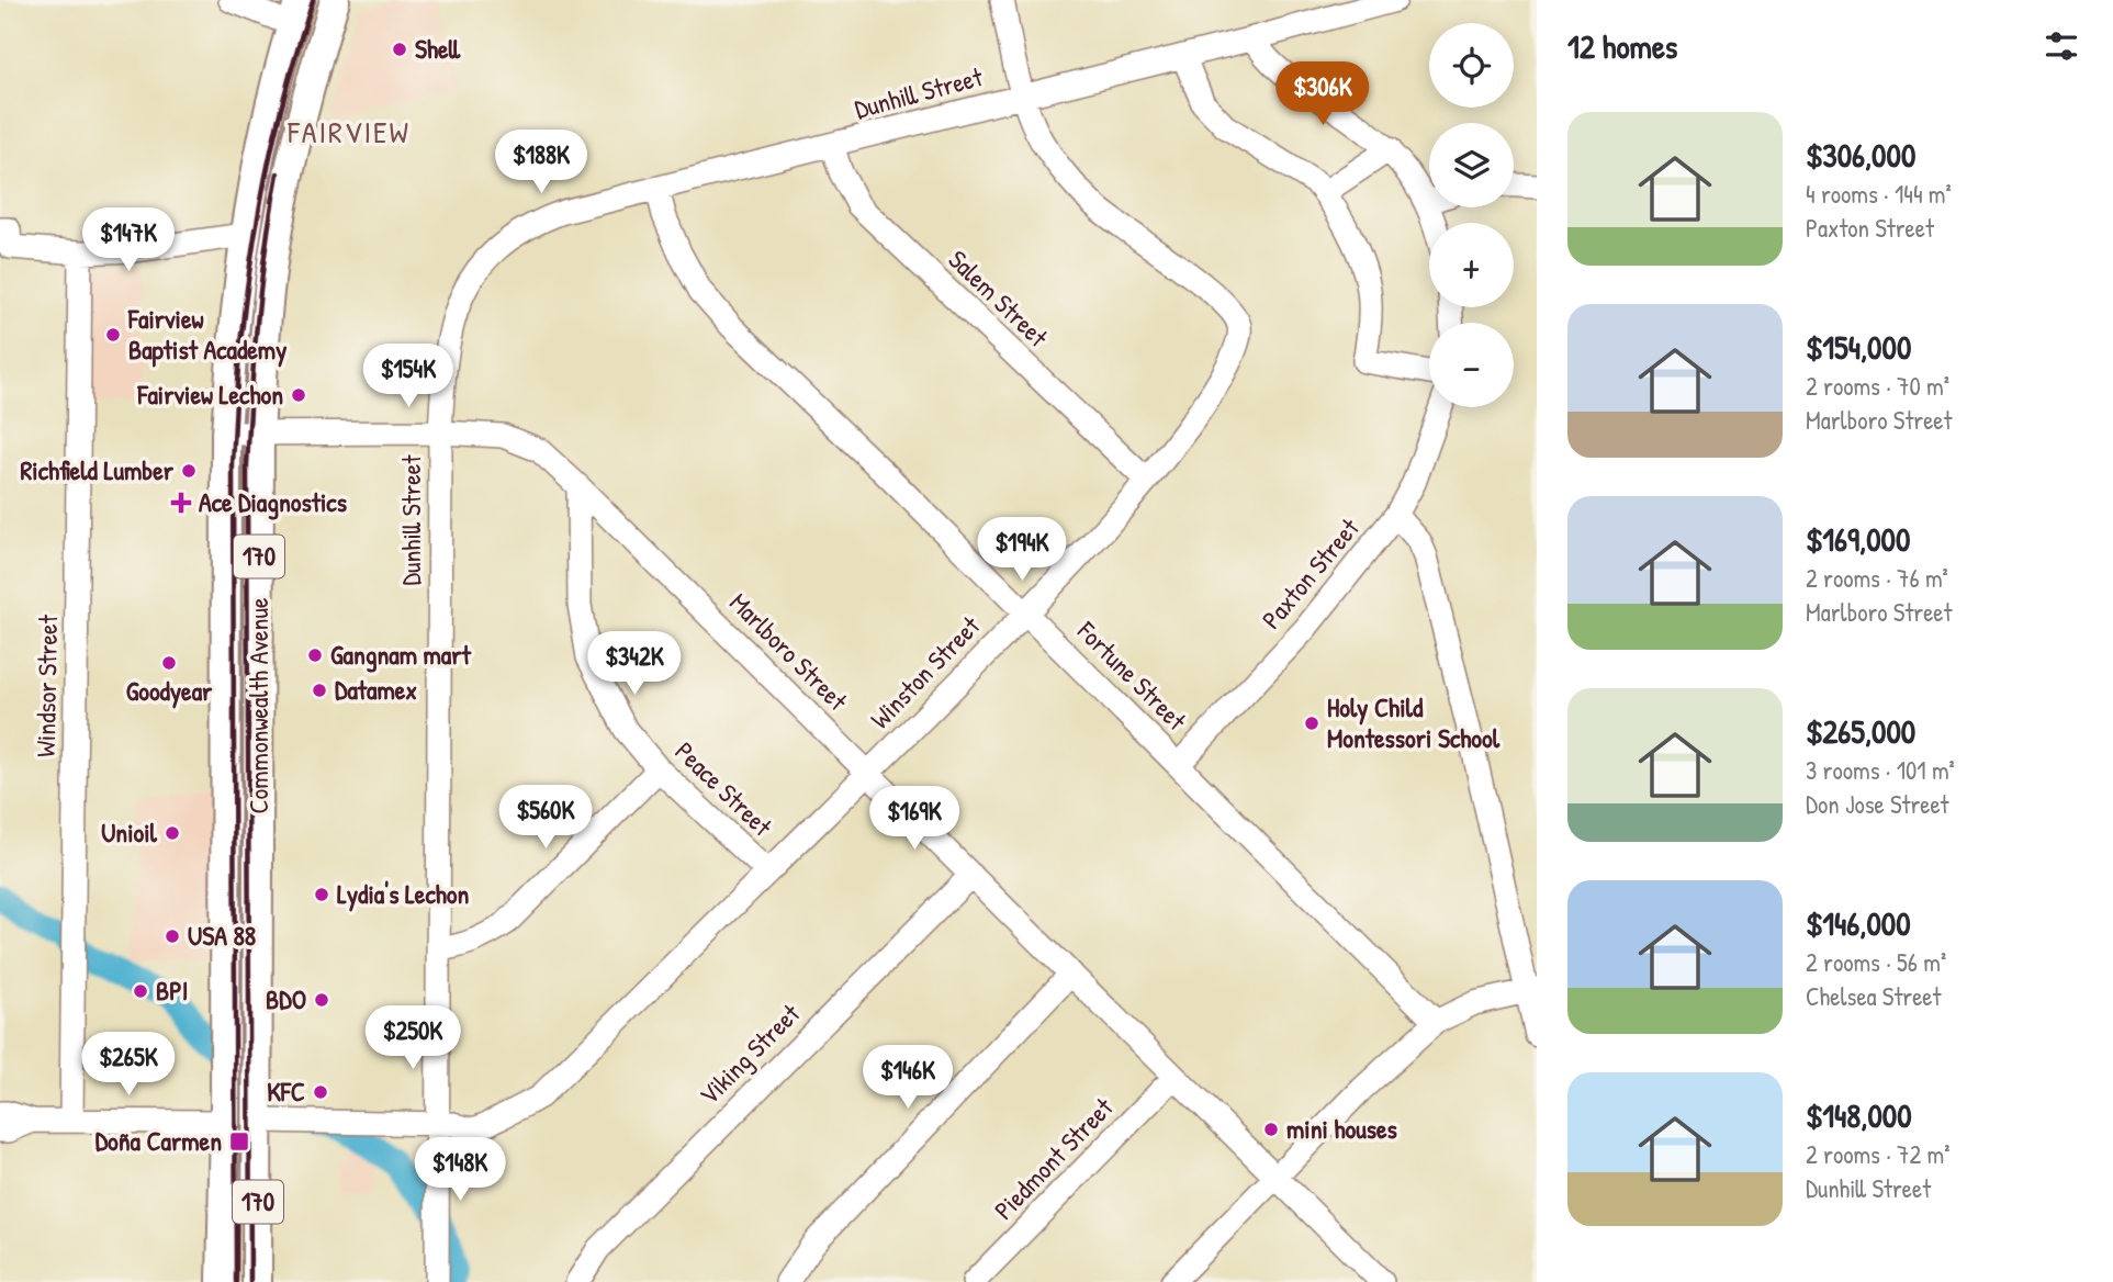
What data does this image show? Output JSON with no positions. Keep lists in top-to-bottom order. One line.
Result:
{"streets":{"main road":["170","Commonwealth Avenue"],"street":["Dunhill Street","Salem Street","Paxton Street","Marlboro Street","Winston Street","Fortune Street","Windsor Street","Peace Street","Viking Street","Piedmont Street"]},"crossings":[["Dunhill Street","Salem Street"],["Dunhill Street","Marlboro Street"],["Dunhill Street","Winston Street"],["Dunhill Street","Fortune Street"],["Salem Street","Winston Street"],["Paxton Street","Fortune Street"],["Marlboro Street","Winston Street"],["Marlboro Street","Commonwealth Avenue"],["Marlboro Street","Peace Street"],["Marlboro Street","Viking Street"],["Marlboro Street","Piedmont Street"],["Winston Street","Fortune Street"],["Winston Street","Commonwealth Avenue"],["Winston Street","Peace Street"]],"districts":["FAIRVIEW"],"places":{"other":["Shell","Fairview Baptist Academy","Fairview Lechon","Richfield Lumber","Gangnam mart","Goodyear","Datamex","Holy Child Montessori School","Unioil","Lydia's Lechon","USA 88","BPI","BDO","KFC","mini houses"],"health":["Ace Diagnostics"],"transit":["Doña Carmen"]},"page":{"heading":"12 homes","map_buttons":["+","−"],"price":["$306K","$188K","$147K","$154K","$194K","$342K","$560K","$169K","$250K","$265K","$146K","$148K"],"list":[{"name":"$306,000","note":"4 rooms · 144 m² · Paxton Street"},{"name":"$154,000","note":"2 rooms · 70 m² · Marlboro Street"},{"name":"$169,000","note":"2 rooms · 76 m² · Marlboro Street"},{"name":"$265,000","note":"3 rooms · 101 m² · Don Jose Street"},{"name":"$146,000","note":"2 rooms · 56 m² · Chelsea Street"},{"name":"$148,000","note":"2 rooms · 72 m² · Dunhill Street"}]}}
